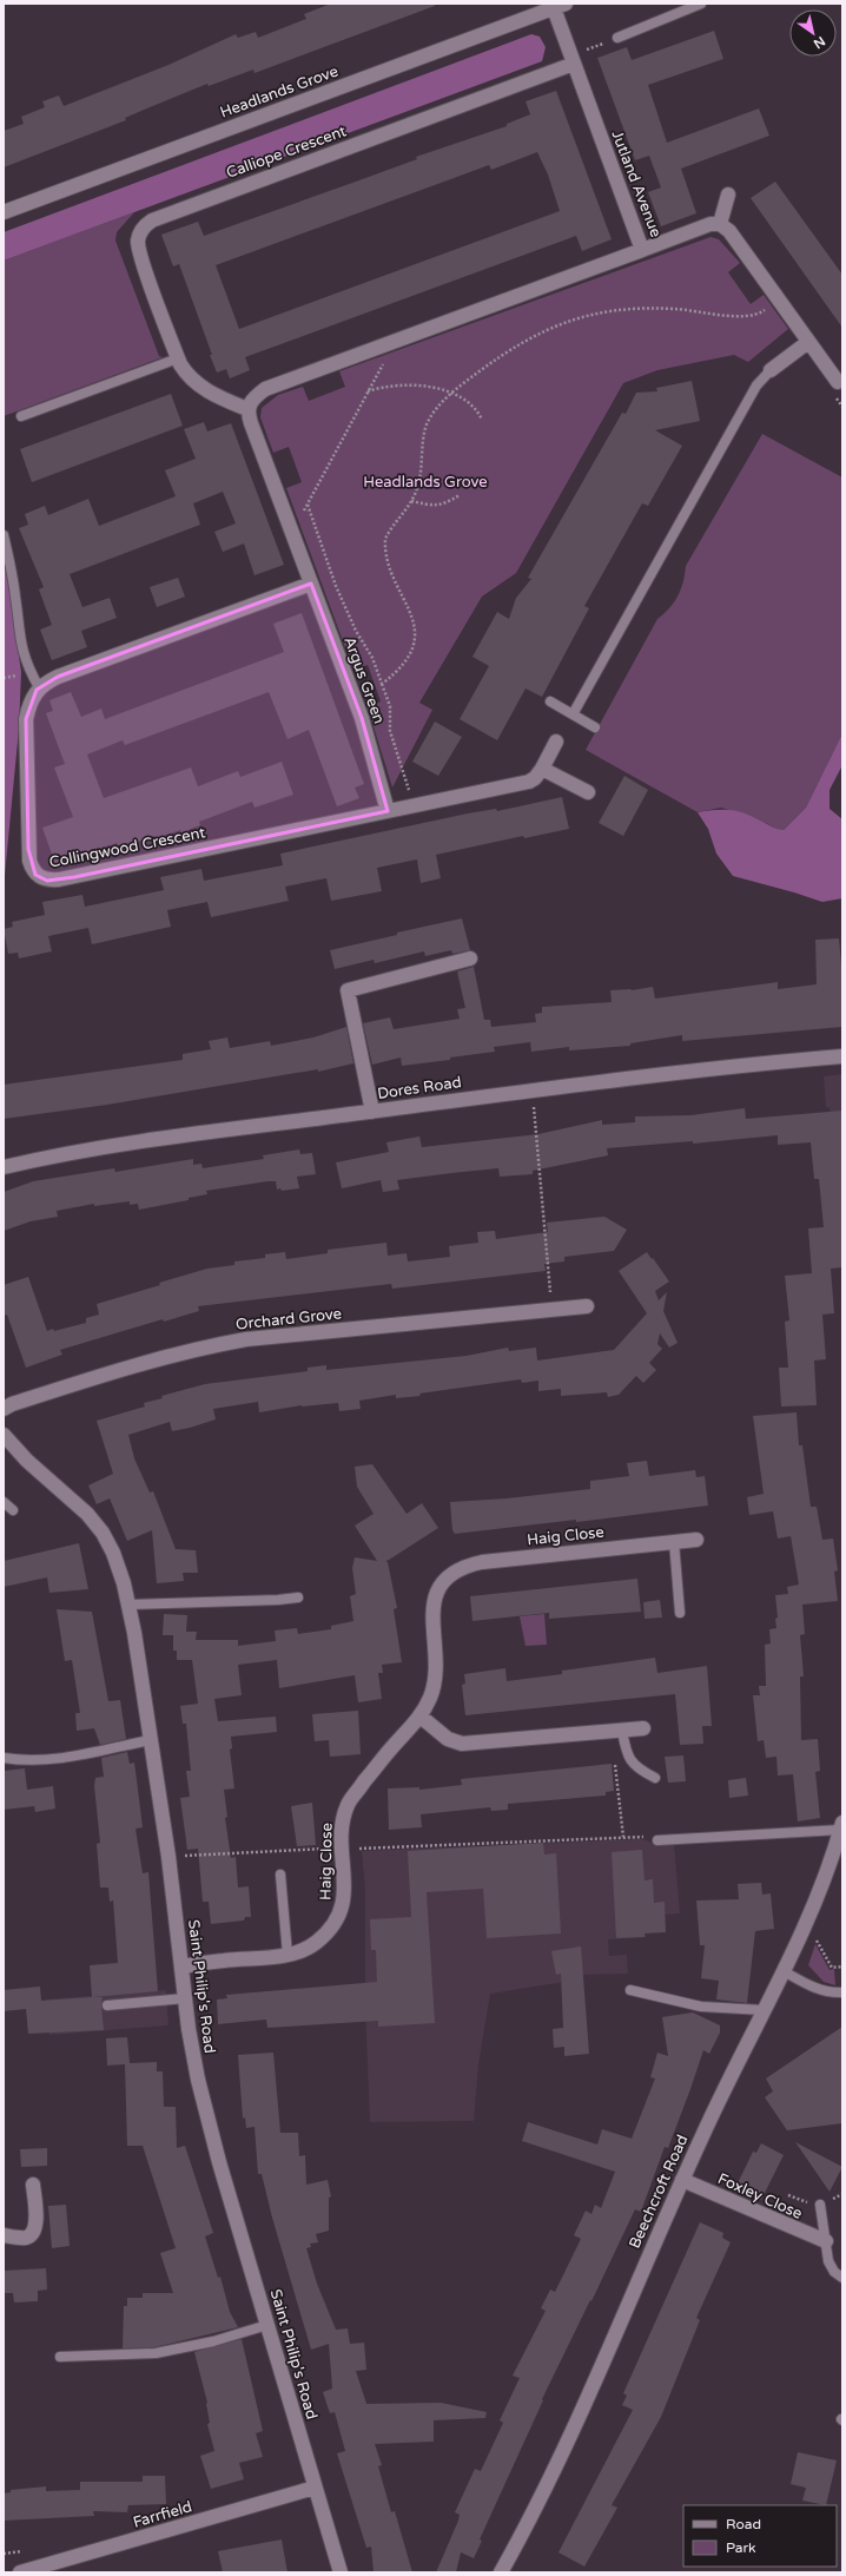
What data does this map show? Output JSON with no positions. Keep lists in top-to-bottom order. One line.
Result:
{"streets":{"street":["Headlands Grove","Calliope Crescent","Jutland Avenue","Argus Green","Collingwood Crescent","Dores Road","Orchard Grove","Haig Close","Saint Philip's Road","Beechcroft Road","Foxley Close","Farrfield"]},"crossings":[["Headlands Grove","Jutland Avenue"],["Calliope Crescent","Jutland Avenue"],["Calliope Crescent","Argus Green"],["Argus Green","Collingwood Crescent"],["Haig Close","Saint Philip's Road"],["Saint Philip's Road","Farrfield"],["Beechcroft Road","Foxley Close"]],"parks":["Headlands Grove"],"legend":["Road","Park"],"north":"bottom right"}
